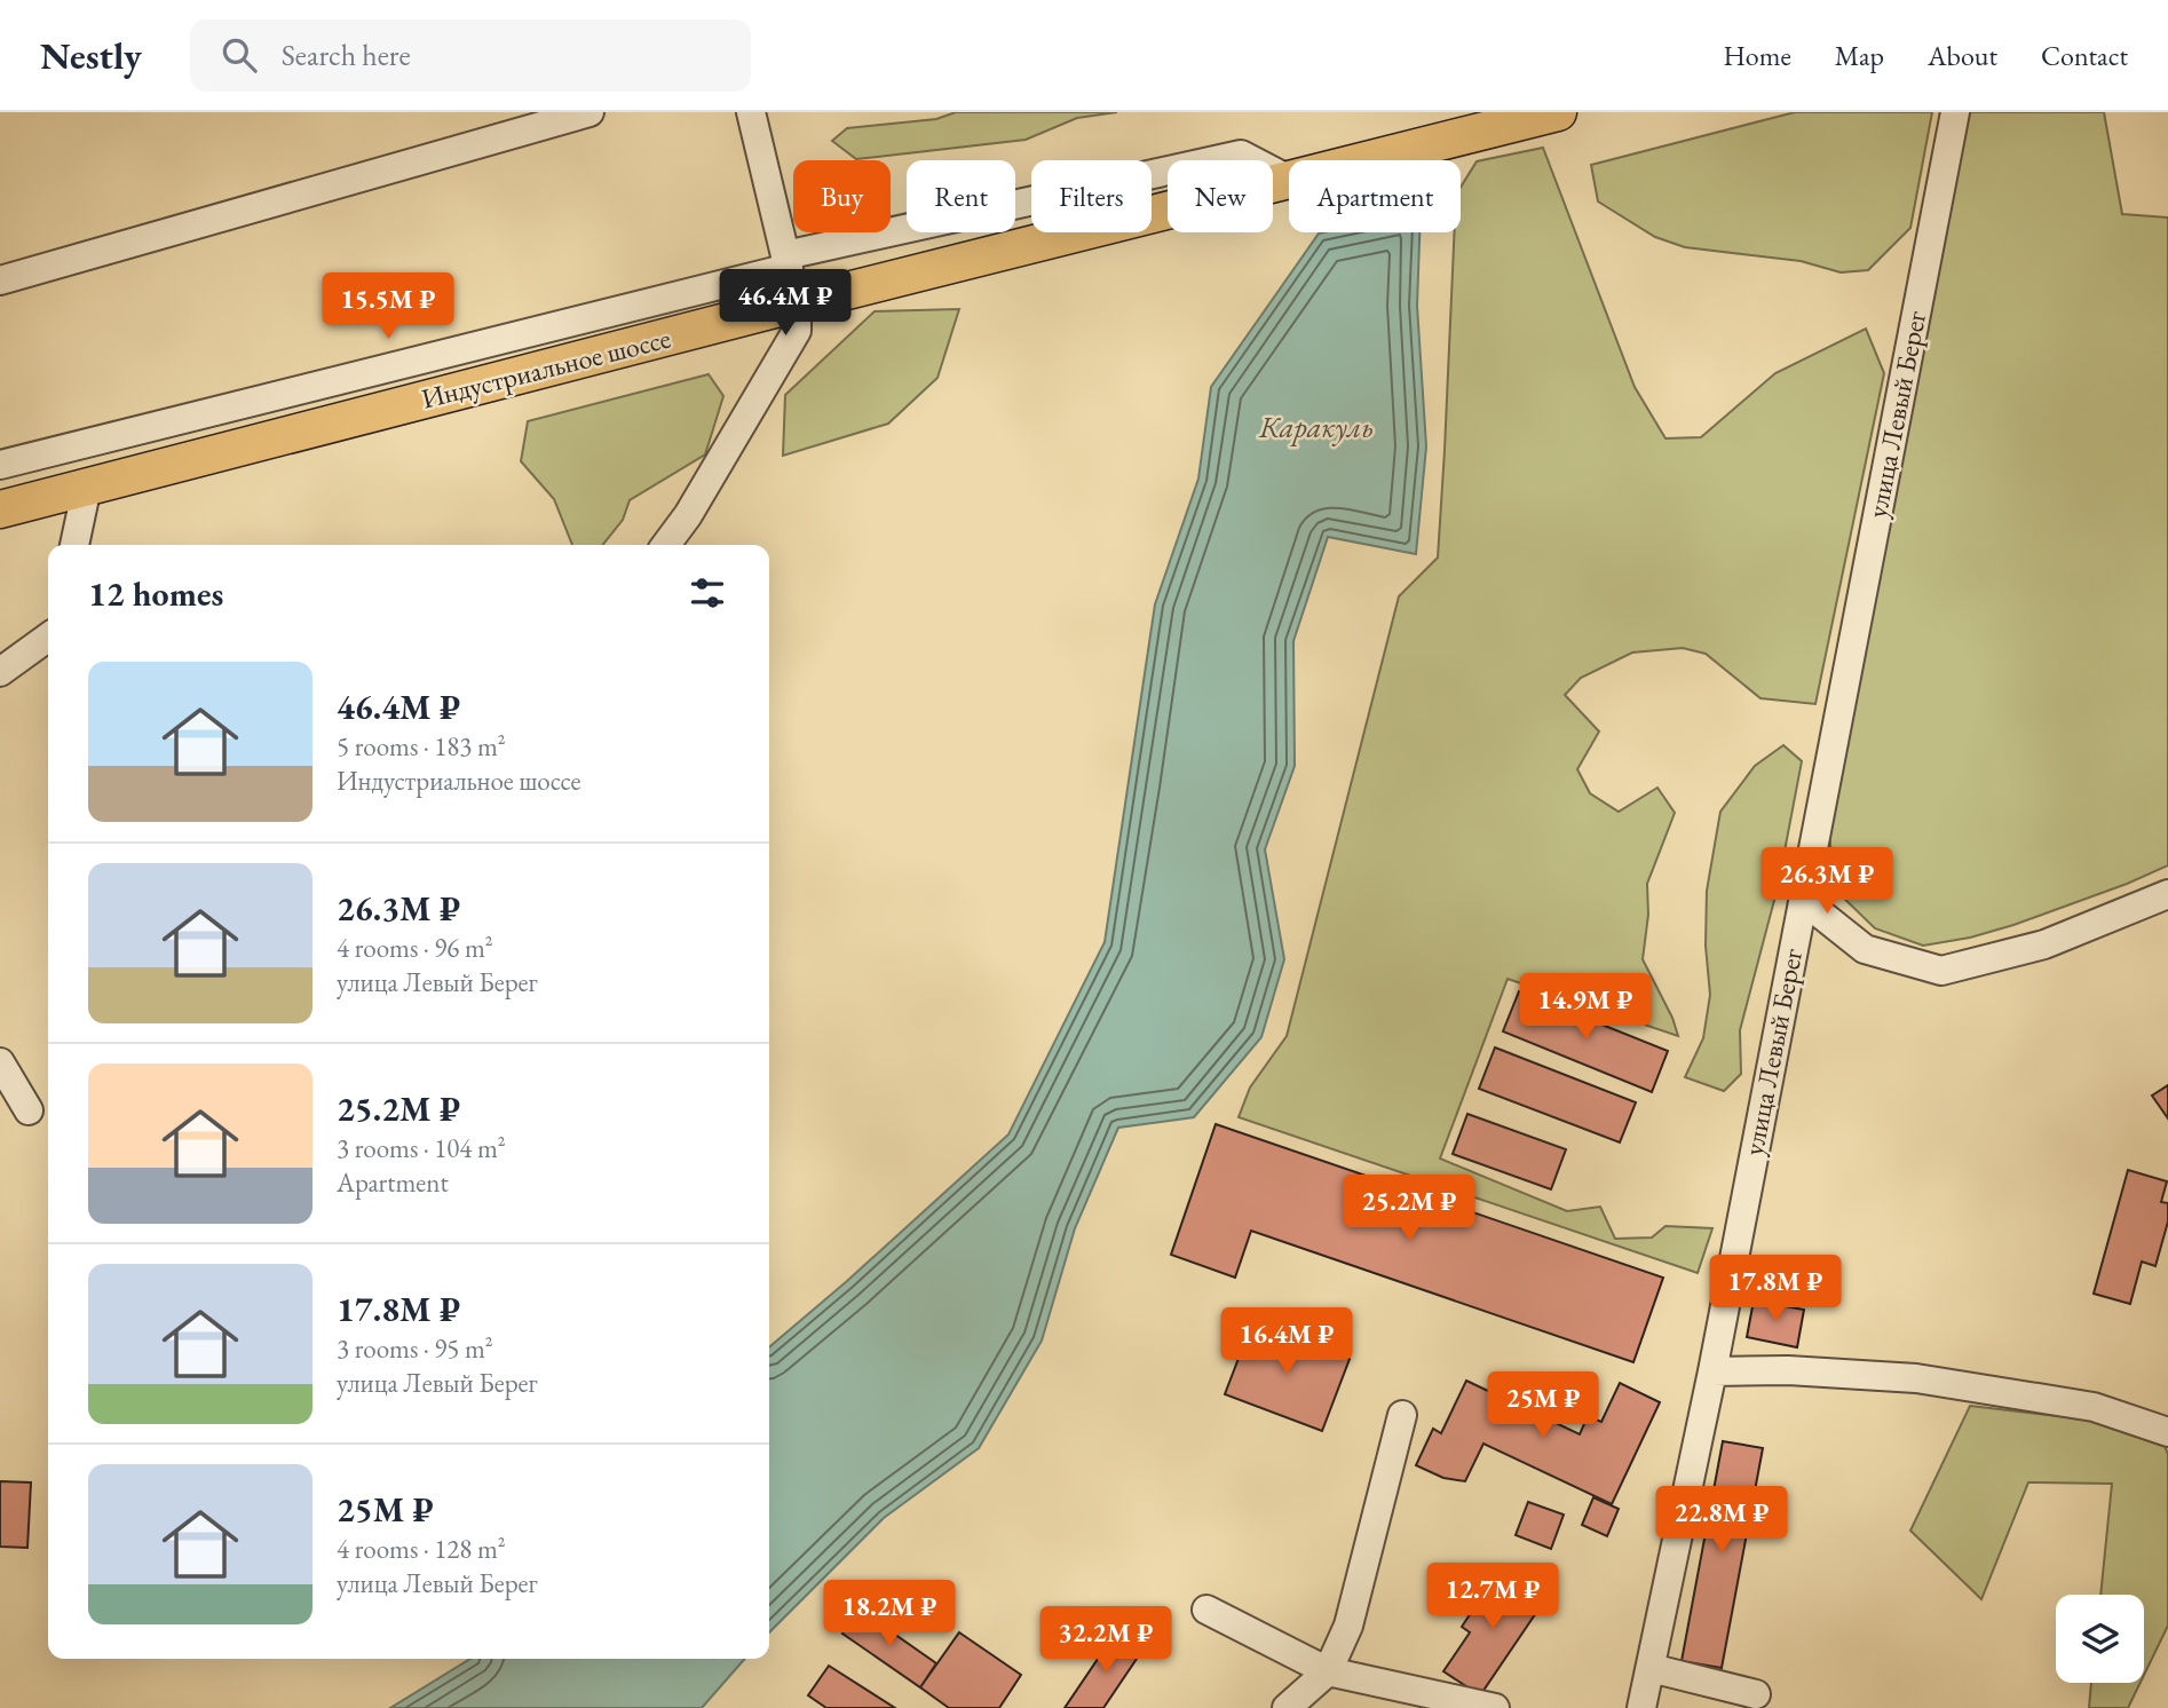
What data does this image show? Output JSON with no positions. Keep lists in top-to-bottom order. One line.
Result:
{"streets":{"main road":["Индустриальное шоссе"],"street":["улица Левый Берег"]},"water":["Каракуль"],"page":{"header":"Nestly","search":"Search here","nav":["Home","Map","About","Contact"],"chip":["Buy","Rent","Filters","New","Apartment"],"price":["46.4M ₽","15.5M ₽","26.3M ₽","14.9M ₽","25.2M ₽","17.8M ₽","16.4M ₽","25M ₽","22.8M ₽","12.7M ₽","18.2M ₽","32.2M ₽"],"heading":"12 homes","list":[{"name":"46.4M ₽","note":"5 rooms · 183 m² · Индустриальное шоссе"},{"name":"26.3M ₽","note":"4 rooms · 96 m² · улица Левый Берег"},{"name":"25.2M ₽","note":"3 rooms · 104 m² · Apartment"},{"name":"17.8M ₽","note":"3 rooms · 95 m² · улица Левый Берег"},{"name":"25M ₽","note":"4 rooms · 128 m² · улица Левый Берег"}]}}
